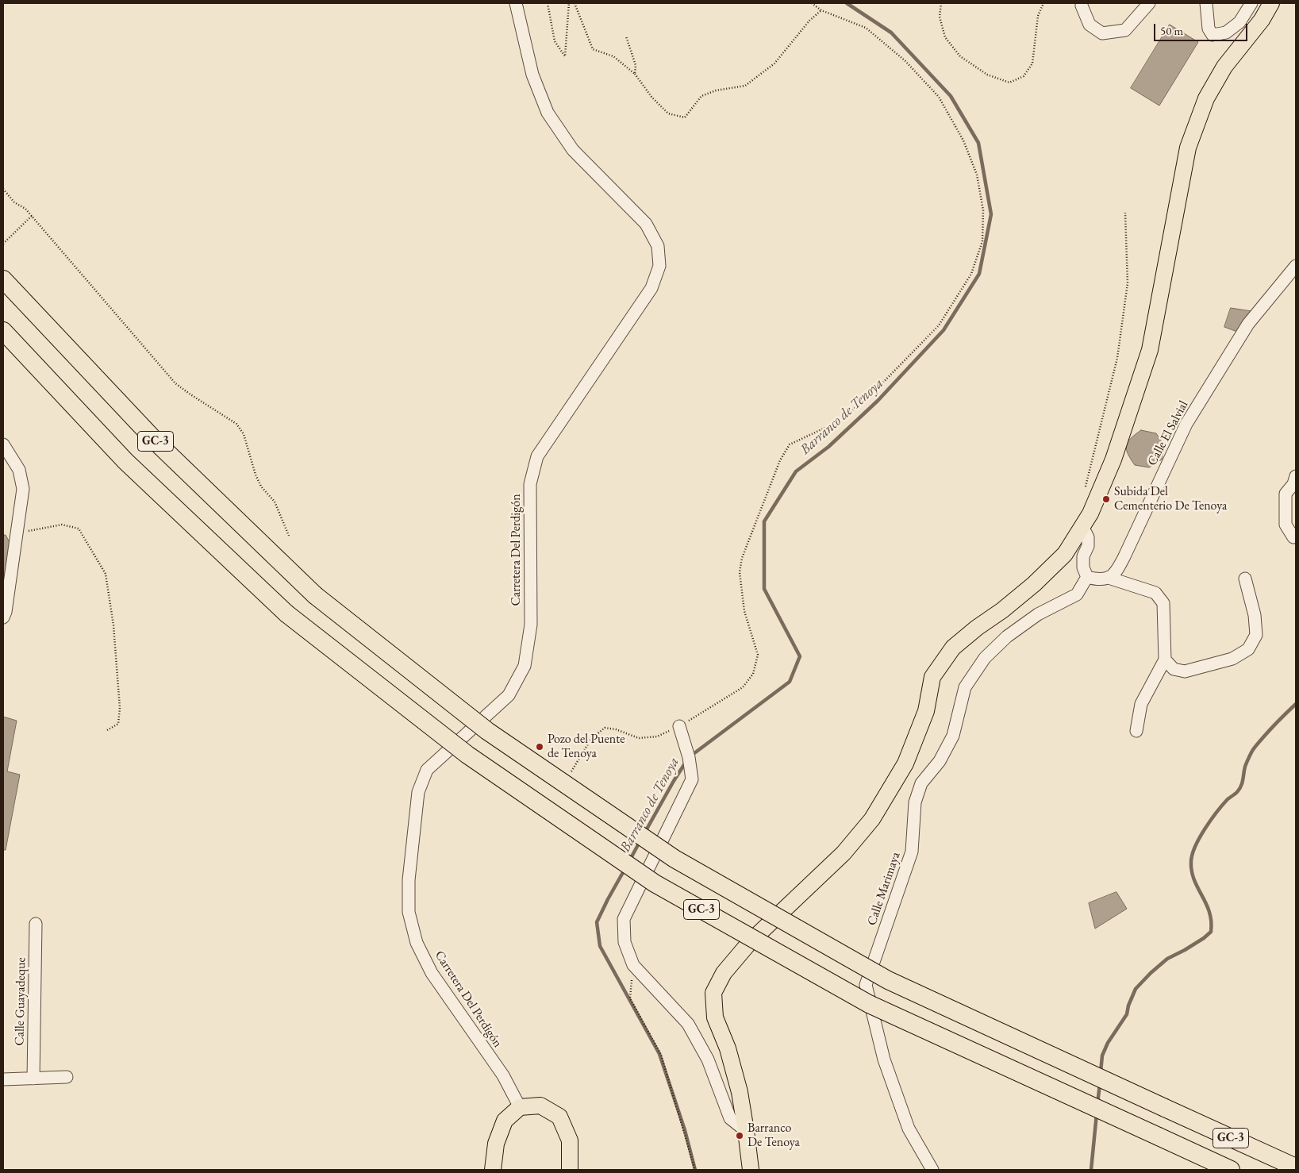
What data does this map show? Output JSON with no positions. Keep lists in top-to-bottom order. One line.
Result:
{"streets":{"highway":["GC-3"],"street":["Calle El Salvial","Carretera Del Perdigón","Calle Marimaya","Calle Guayadeque"]},"water":["Barranco de Tenoya"],"places":["Subida Del Cementerio De Tenoya","Pozo del Puente de Tenoya","Barranco De Tenoya"],"scale_bar":"50 m"}
